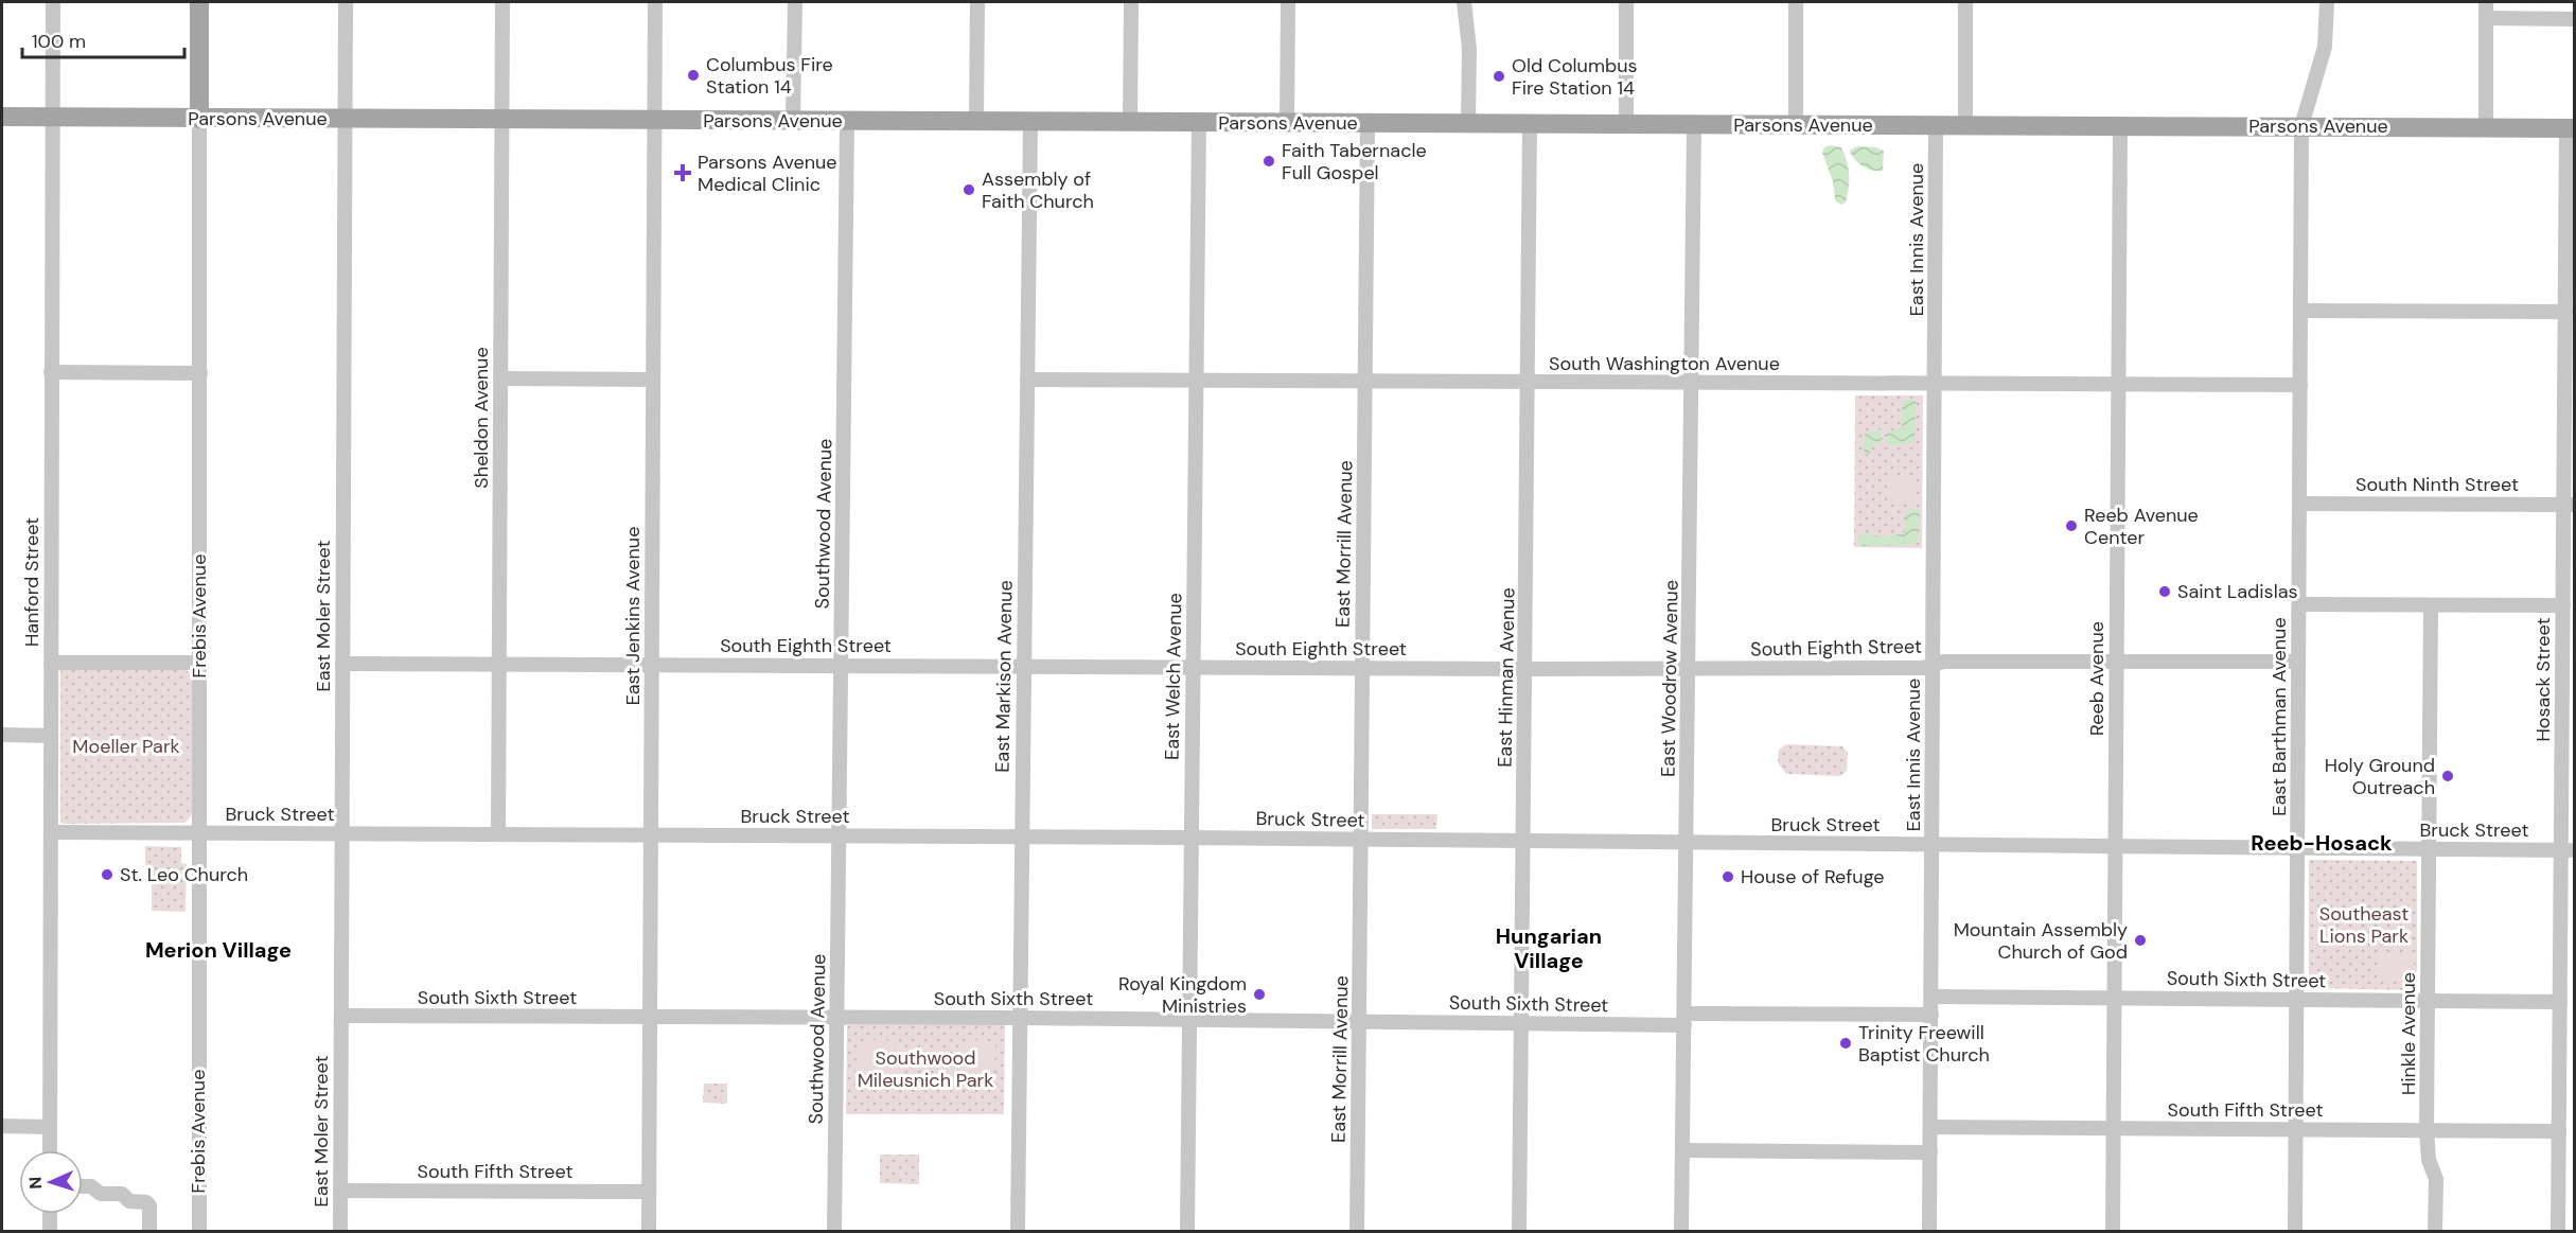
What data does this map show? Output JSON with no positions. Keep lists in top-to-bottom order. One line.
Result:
{"streets":{"main road":["Parsons Avenue","Frebis Avenue"],"street":["East Innis Avenue","South Washington Avenue","Sheldon Avenue","South Ninth Street","Southwood Avenue","East Morrill Avenue","Hanford Street","East Moler Street","East Jenkins Avenue","South Eighth Street","East Markison Avenue","East Welch Avenue","East Hinman Avenue","East Woodrow Avenue","Reeb Avenue","Hosack Street","East Barthman Avenue","Bruck Street","South Sixth Street","Hinkle Avenue","South Fifth Street"]},"crossings":[["Parsons Avenue","East Innis Avenue"],["Parsons Avenue","Sheldon Avenue"],["Parsons Avenue","Southwood Avenue"],["Parsons Avenue","East Morrill Avenue"],["Parsons Avenue","Hanford Street"],["Parsons Avenue","Frebis Avenue"],["Parsons Avenue","East Moler Street"],["Parsons Avenue","East Jenkins Avenue"],["Parsons Avenue","East Markison Avenue"],["Parsons Avenue","East Welch Avenue"],["Parsons Avenue","East Hinman Avenue"],["Parsons Avenue","East Woodrow Avenue"],["Parsons Avenue","Reeb Avenue"],["Parsons Avenue","Hosack Street"],["Parsons Avenue","East Barthman Avenue"],["East Innis Avenue","South Washington Avenue"],["East Innis Avenue","South Eighth Street"],["East Innis Avenue","Bruck Street"],["East Innis Avenue","South Sixth Street"],["East Innis Avenue","South Fifth Street"],["South Washington Avenue","East Morrill Avenue"],["South Washington Avenue","East Markison Avenue"],["South Washington Avenue","East Welch Avenue"],["South Washington Avenue","East Hinman Avenue"],["South Washington Avenue","East Woodrow Avenue"],["South Washington Avenue","Reeb Avenue"],["South Washington Avenue","East Barthman Avenue"],["Sheldon Avenue","South Eighth Street"],["Sheldon Avenue","Bruck Street"],["South Ninth Street","Hosack Street"],["South Ninth Street","East Barthman Avenue"],["Southwood Avenue","South Eighth Street"],["Southwood Avenue","Bruck Street"],["Southwood Avenue","South Sixth Street"],["East Morrill Avenue","South Eighth Street"],["East Morrill Avenue","Bruck Street"],["East Morrill Avenue","South Sixth Street"],["Hanford Street","Bruck Street"],["Frebis Avenue","Bruck Street"],["East Moler Street","South Eighth Street"],["East Moler Street","Bruck Street"],["East Moler Street","South Sixth Street"],["East Moler Street","South Fifth Street"],["East Jenkins Avenue","South Eighth Street"],["East Jenkins Avenue","Bruck Street"],["East Jenkins Avenue","South Sixth Street"],["East Jenkins Avenue","South Fifth Street"],["South Eighth Street","East Markison Avenue"],["South Eighth Street","East Welch Avenue"],["South Eighth Street","East Hinman Avenue"],["South Eighth Street","East Woodrow Avenue"],["South Eighth Street","Reeb Avenue"],["South Eighth Street","East Barthman Avenue"],["East Markison Avenue","Bruck Street"],["East Markison Avenue","South Sixth Street"],["East Welch Avenue","Bruck Street"],["East Welch Avenue","South Sixth Street"],["East Hinman Avenue","Bruck Street"],["East Hinman Avenue","South Sixth Street"],["East Woodrow Avenue","Bruck Street"],["East Woodrow Avenue","South Sixth Street"],["Reeb Avenue","Bruck Street"],["Reeb Avenue","South Sixth Street"],["Reeb Avenue","South Fifth Street"],["Hosack Street","Bruck Street"],["Hosack Street","South Sixth Street"],["Hosack Street","South Fifth Street"],["East Barthman Avenue","Bruck Street"],["East Barthman Avenue","South Sixth Street"],["East Barthman Avenue","South Fifth Street"],["Bruck Street","Hinkle Avenue"],["South Sixth Street","Hinkle Avenue"],["Hinkle Avenue","South Fifth Street"]],"districts":["Reeb-Hosack","Hungarian Village","Merion Village"],"parks":["Moeller Park","Southeast Lions Park","Southwood Mileusnich Park"],"places":{"other":["Columbus Fire Station 14","Old Columbus Fire Station 14","Faith Tabernacle Full Gospel","Assembly of Faith Church","Reeb Avenue Center","Saint Ladislas","Holy Ground Outreach","St. Leo Church","House of Refuge","Mountain Assembly Church of God","Royal Kingdom Ministries","Trinity Freewill Baptist Church"],"health":["Parsons Avenue Medical Clinic"]},"scale_bar":"100 m","north":"left"}
